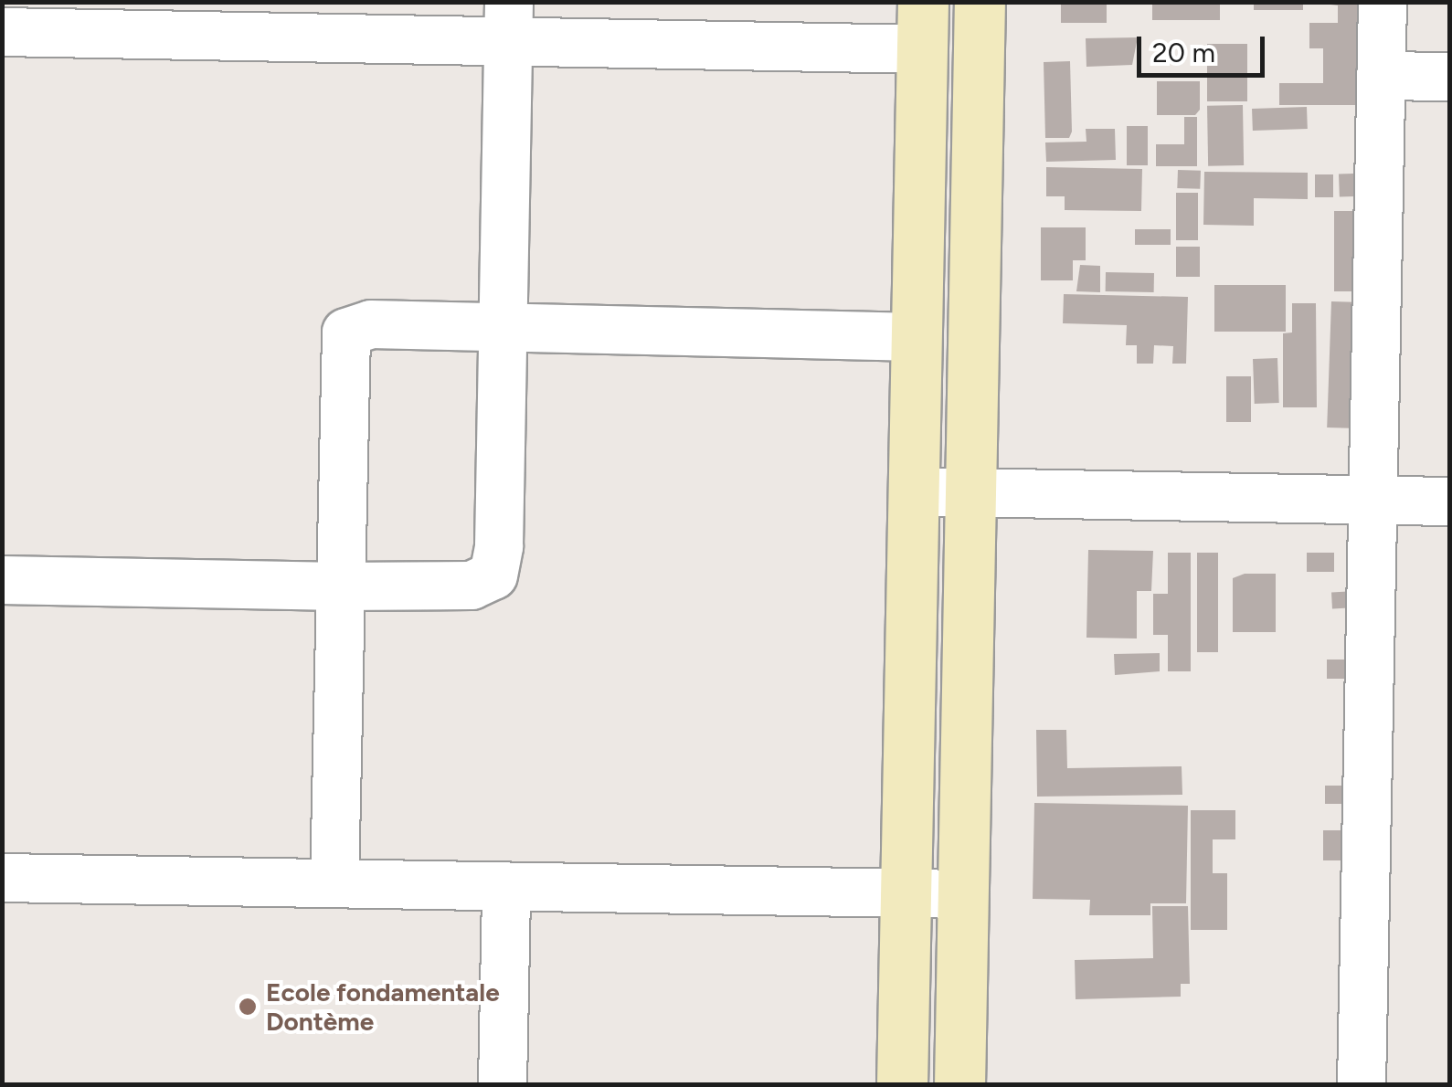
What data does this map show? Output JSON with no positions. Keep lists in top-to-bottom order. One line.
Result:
{"places":["Ecole fondamentale Dontème"],"scale_bar":"20 m"}
